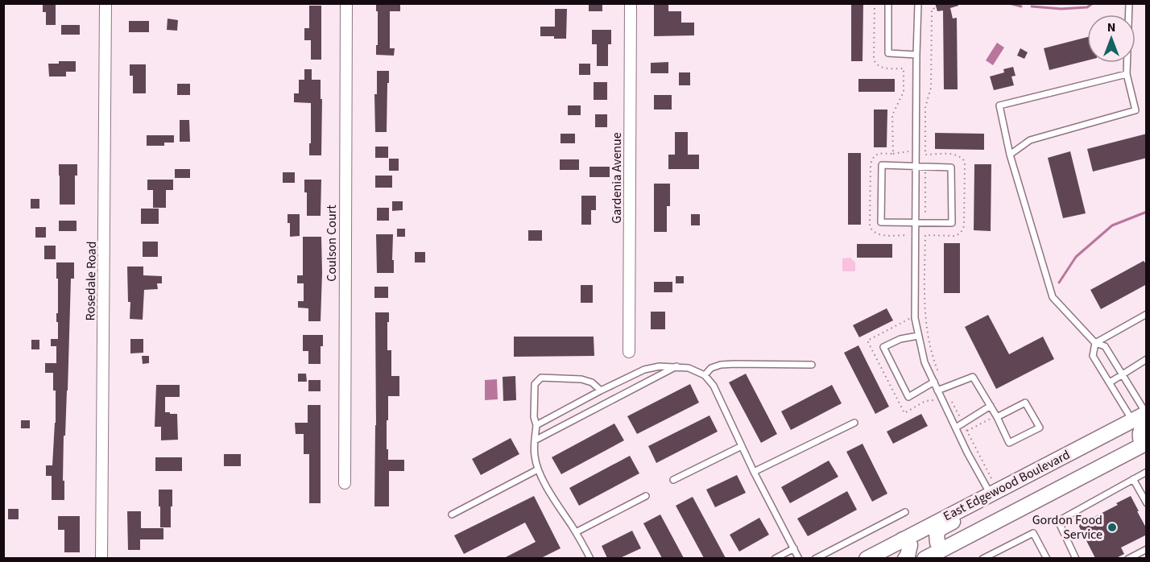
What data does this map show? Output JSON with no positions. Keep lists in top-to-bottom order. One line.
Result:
{"streets":{"street":["Gardenia Avenue","Coulson Court","Rosedale Road","East Edgewood Boulevard"]},"places":["Gordon Food Service"],"north":"top"}
